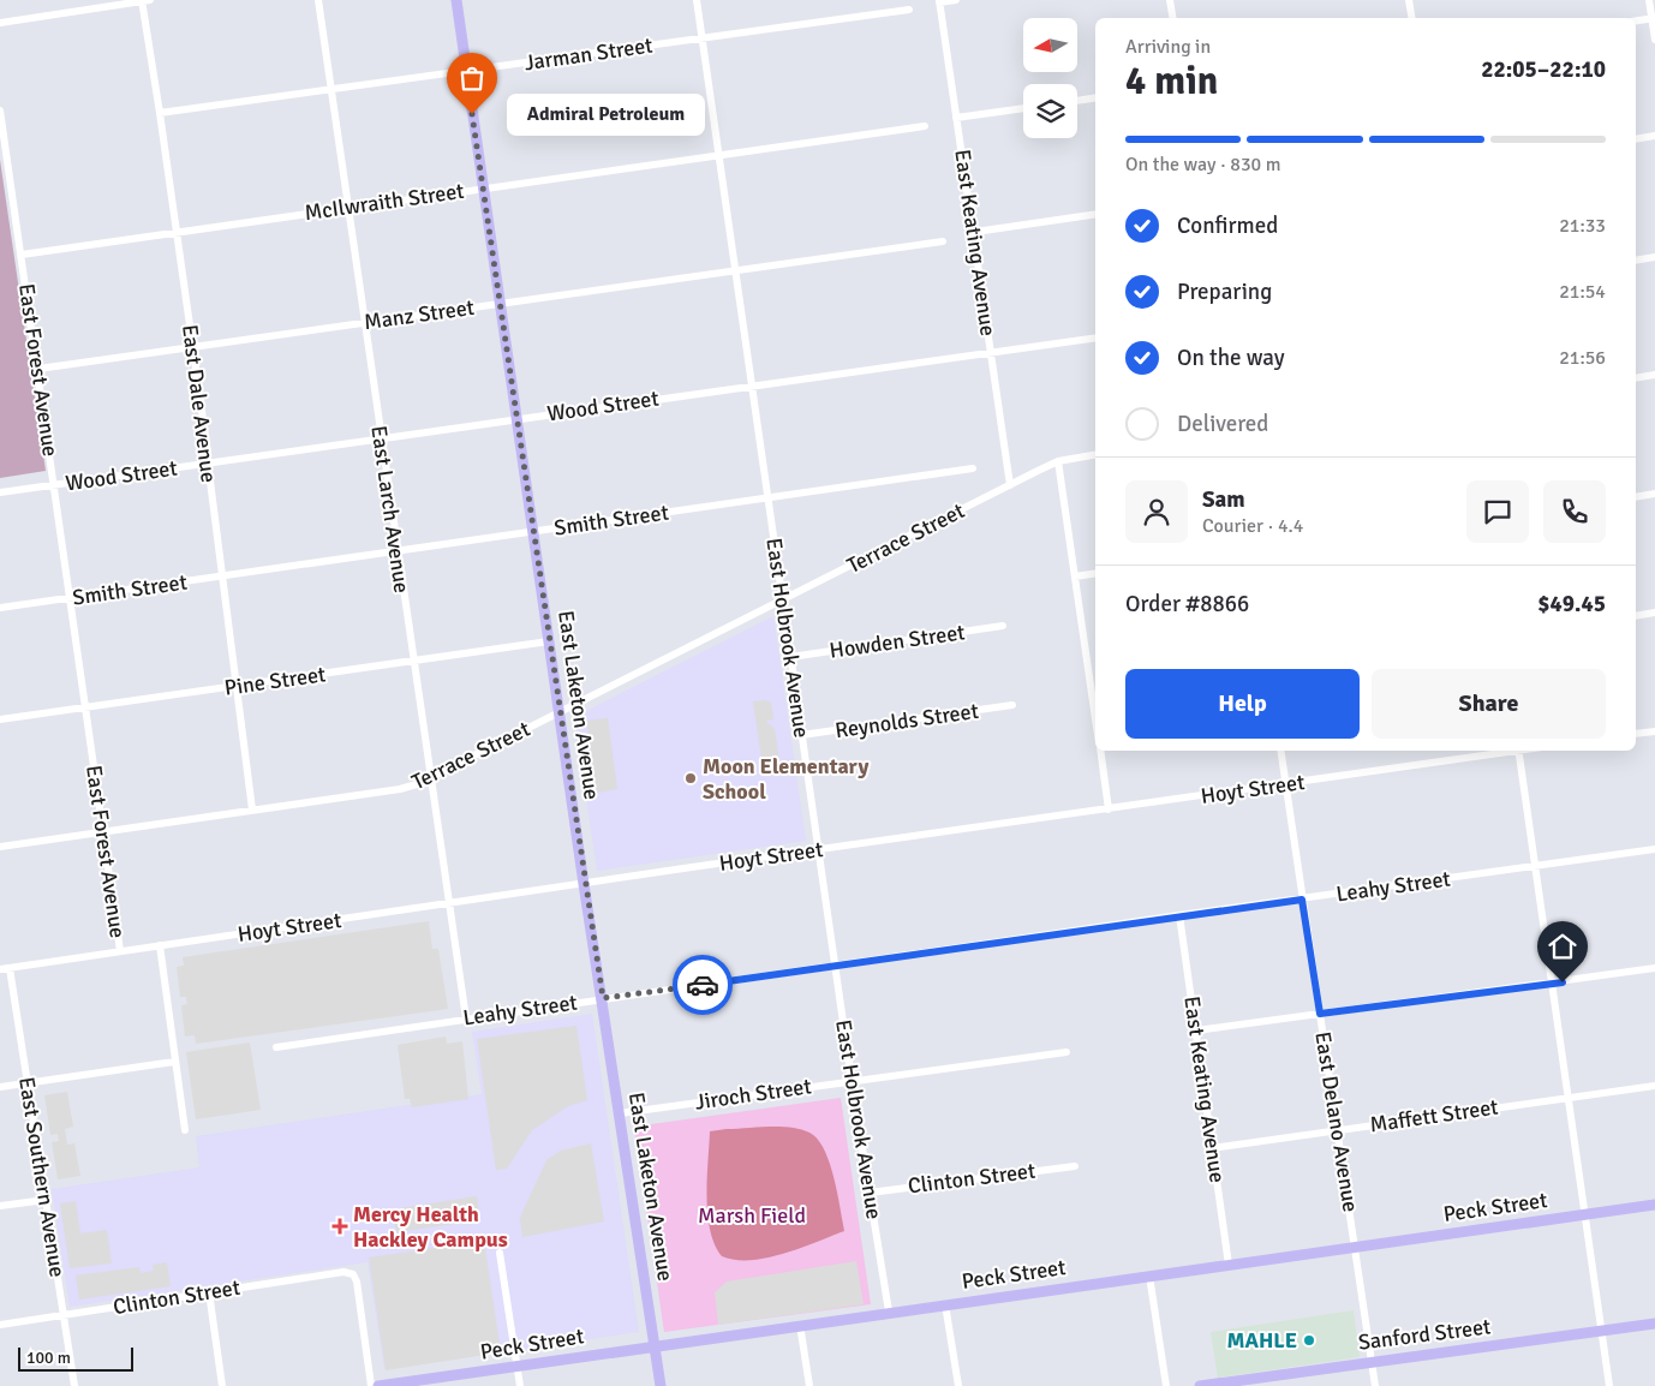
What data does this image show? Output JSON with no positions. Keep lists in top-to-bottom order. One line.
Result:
{"streets":{"street":["Jarman Street","McIlwraith Street","East Keating Avenue","Manz Street","East Forest Avenue","East Dale Avenue","Wood Street","East Larch Avenue","Smith Street","Terrace Street","East Holbrook Avenue","Howden Street","Pine Street","East Laketon Avenue","Reynolds Street","Hoyt Street","Leahy Street","Jiroch Street","Maffett Street","East Delano Avenue","East Southern Avenue","Clinton Street","Peck Street","Sanford Street"]},"crossings":[["Jarman Street","East Dale Avenue"],["Jarman Street","East Larch Avenue"],["Jarman Street","East Holbrook Avenue"],["Jarman Street","East Laketon Avenue"],["McIlwraith Street","East Forest Avenue"],["McIlwraith Street","East Dale Avenue"],["McIlwraith Street","East Larch Avenue"],["McIlwraith Street","East Holbrook Avenue"],["McIlwraith Street","East Laketon Avenue"],["East Keating Avenue","Wood Street"],["East Keating Avenue","Terrace Street"],["East Keating Avenue","Leahy Street"],["East Keating Avenue","Maffett Street"],["East Keating Avenue","Peck Street"],["Manz Street","East Forest Avenue"],["Manz Street","East Dale Avenue"],["Manz Street","East Larch Avenue"],["Manz Street","East Holbrook Avenue"],["Manz Street","East Laketon Avenue"],["East Forest Avenue","Wood Street"],["East Forest Avenue","Smith Street"],["East Forest Avenue","Terrace Street"],["East Forest Avenue","Pine Street"],["East Forest Avenue","Hoyt Street"],["East Dale Avenue","Wood Street"],["East Dale Avenue","Smith Street"],["East Dale Avenue","Terrace Street"],["East Dale Avenue","Pine Street"],["Wood Street","East Larch Avenue"],["Wood Street","East Holbrook Avenue"],["Wood Street","East Laketon Avenue"],["East Larch Avenue","Smith Street"],["East Larch Avenue","Terrace Street"],["East Larch Avenue","Pine Street"],["East Larch Avenue","Hoyt Street"],["East Larch Avenue","Leahy Street"],["Smith Street","East Holbrook Avenue"],["Smith Street","East Laketon Avenue"],["Terrace Street","East Holbrook Avenue"],["Terrace Street","East Laketon Avenue"],["East Holbrook Avenue","Howden Street"],["East Holbrook Avenue","Reynolds Street"],["East Holbrook Avenue","Hoyt Street"],["East Holbrook Avenue","Leahy Street"],["East Holbrook Avenue","Jiroch Street"],["East Holbrook Avenue","Clinton Street"],["East Holbrook Avenue","Peck Street"],["Pine Street","East Laketon Avenue"],["East Laketon Avenue","Hoyt Street"],["East Laketon Avenue","Leahy Street"],["East Laketon Avenue","Jiroch Street"],["East Laketon Avenue","Peck Street"],["Hoyt Street","East Delano Avenue"],["Hoyt Street","East Southern Avenue"],["Leahy Street","East Delano Avenue"],["Maffett Street","East Delano Avenue"],["East Delano Avenue","Peck Street"],["East Delano Avenue","Sanford Street"],["East Southern Avenue","Clinton Street"]],"parks":["Marsh Field"],"places":{"other":["Admiral Petroleum","Moon Elementary School","MAHLE"],"health":["Mercy Health Hackley Campus"]},"scale_bar":"100 m","north":"left","page":{"heading":["4 min","Arriving in","22:05–22:10"],"panel":["Sam","Courier · 4.4","Order #8866","$49.45"],"bubble":"Admiral Petroleum","bar":"On the way · 830 m","list":[["Confirmed","21:33"],["Preparing","21:54"],["On the way","21:56"],"Delivered"],"buttons":["Help","Share"],"scale":"100 m"}}
